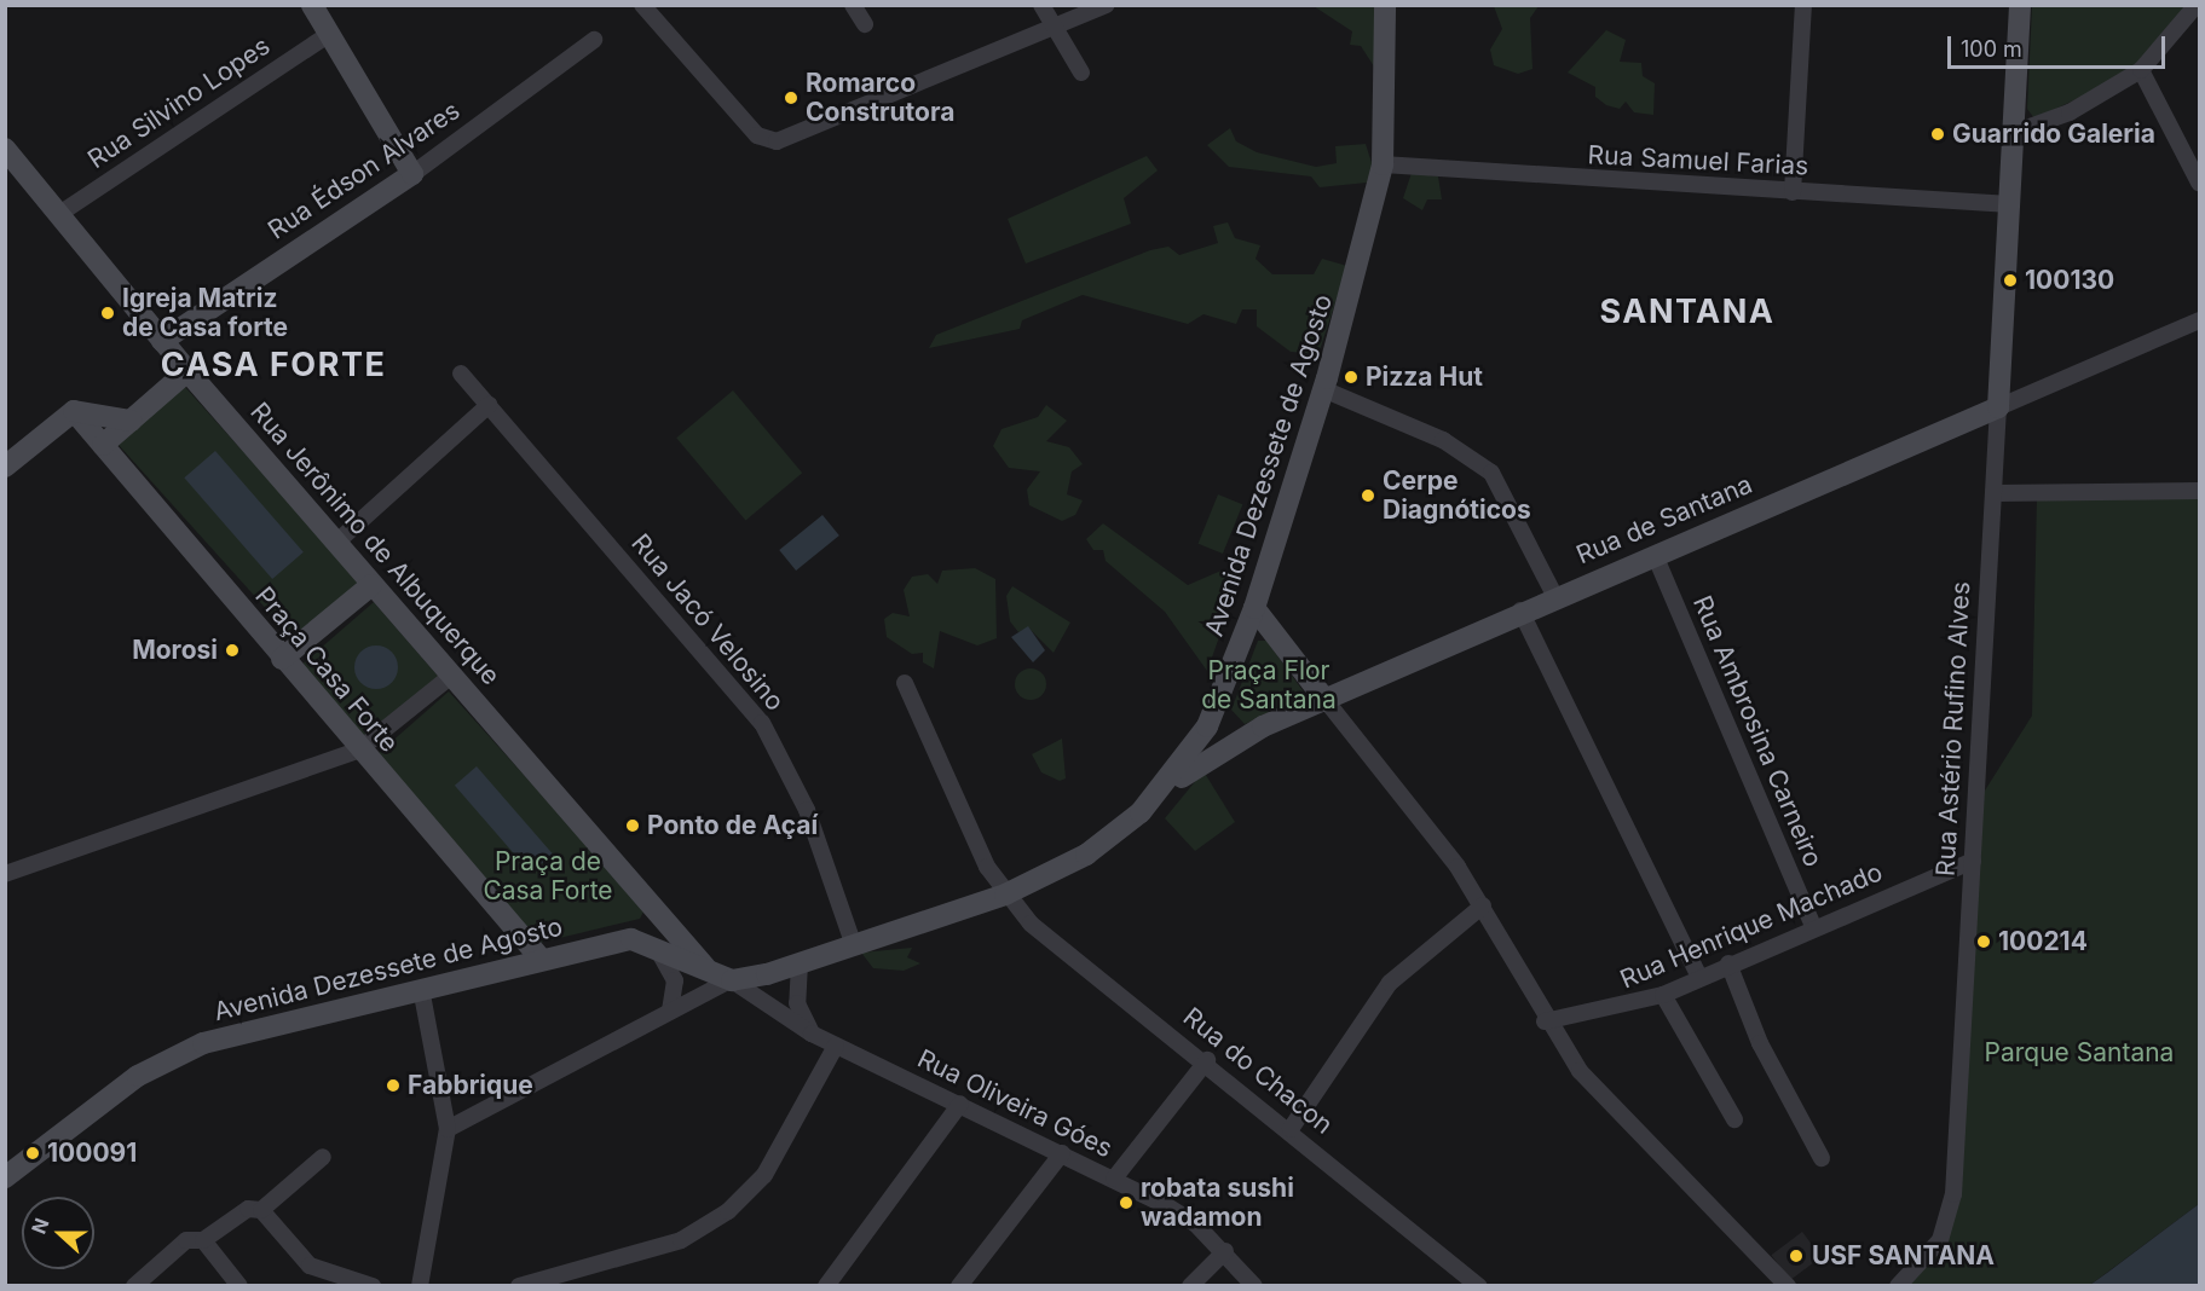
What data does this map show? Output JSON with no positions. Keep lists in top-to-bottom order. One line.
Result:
{"streets":{"street":["Rua Silvino Lopes","Rua Samuel Farias","Rua Édson Alvares","Avenida Dezessete de Agosto","Rua de Santana","Rua Jerônimo de Albuquerque","Rua Jacó Velosino","Praça Casa Forte","Rua Astério Rufino Alves","Rua Ambrosina Carneiro","Rua Henrique Machado","Rua do Chacon","Rua Oliveira Góes"]},"crossings":[["Rua Silvino Lopes","Rua Jerônimo de Albuquerque"],["Rua Samuel Farias","Avenida Dezessete de Agosto"],["Rua Samuel Farias","Rua Astério Rufino Alves"],["Rua Édson Alvares","Rua Jerônimo de Albuquerque"],["Avenida Dezessete de Agosto","Rua de Santana"],["Avenida Dezessete de Agosto","Rua Jerônimo de Albuquerque"],["Avenida Dezessete de Agosto","Rua Jacó Velosino"],["Avenida Dezessete de Agosto","Praça Casa Forte"],["Avenida Dezessete de Agosto","Rua do Chacon"],["Avenida Dezessete de Agosto","Rua Oliveira Góes"],["Rua de Santana","Rua Astério Rufino Alves"],["Rua de Santana","Rua Ambrosina Carneiro"],["Rua Astério Rufino Alves","Rua Henrique Machado"],["Rua Ambrosina Carneiro","Rua Henrique Machado"]],"districts":["SANTANA","CASA FORTE"],"parks":["Praça Flor de Santana","Praça de Casa Forte","Parque Santana"],"places":["Romarco Construtora","Guarrido Galeria","100130","Igreja Matriz de Casa forte","Pizza Hut","Cerpe Diagnóticos","Morosi","Ponto de Açaí","100214","Fabbrique","100091","robata sushi wadamon","USF SANTANA"],"scale_bar":"100 m","north":"left"}
